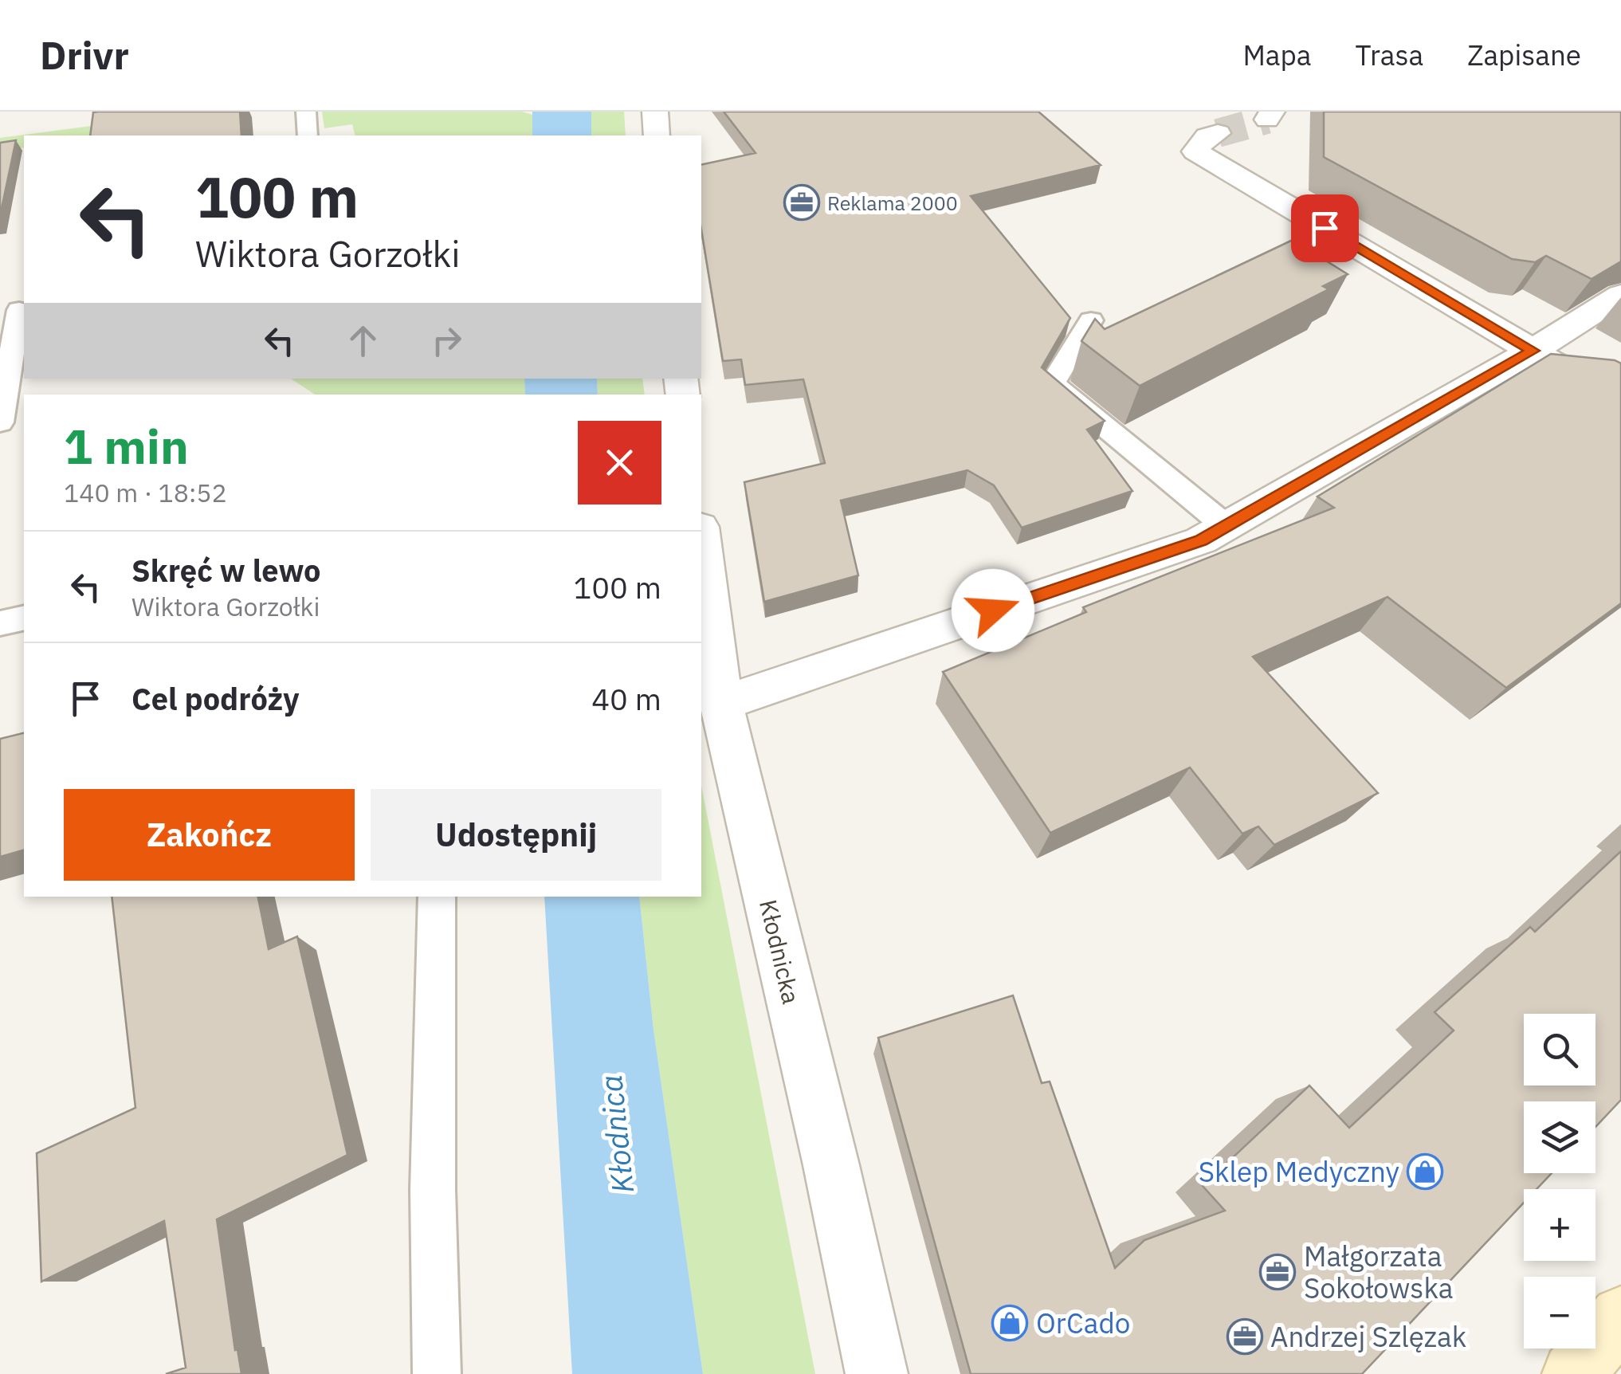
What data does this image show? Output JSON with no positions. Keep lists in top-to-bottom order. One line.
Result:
{"streets":{"street":["Kłodnicka"]},"water":["Kłodnica"],"places":{"office":["Reklama 2000","Małgorzata Sokołowska","Andrzej Szlęzak"],"shop":["Sklep Medyczny","OrCado"]},"page":{"header":"Drivr","nav":["Mapa","Trasa","Zapisane"],"turn":["100 m","Wiktora Gorzołki"],"heading":["1 min","140 m · 18:52"],"list":[{"name":"Skręć w lewo","note":"Wiktora Gorzołki","value":"100 m"},{"name":"Cel podróży","value":"40 m"}],"buttons":["Zakończ","Udostępnij"],"map_buttons":["+","−"]}}
